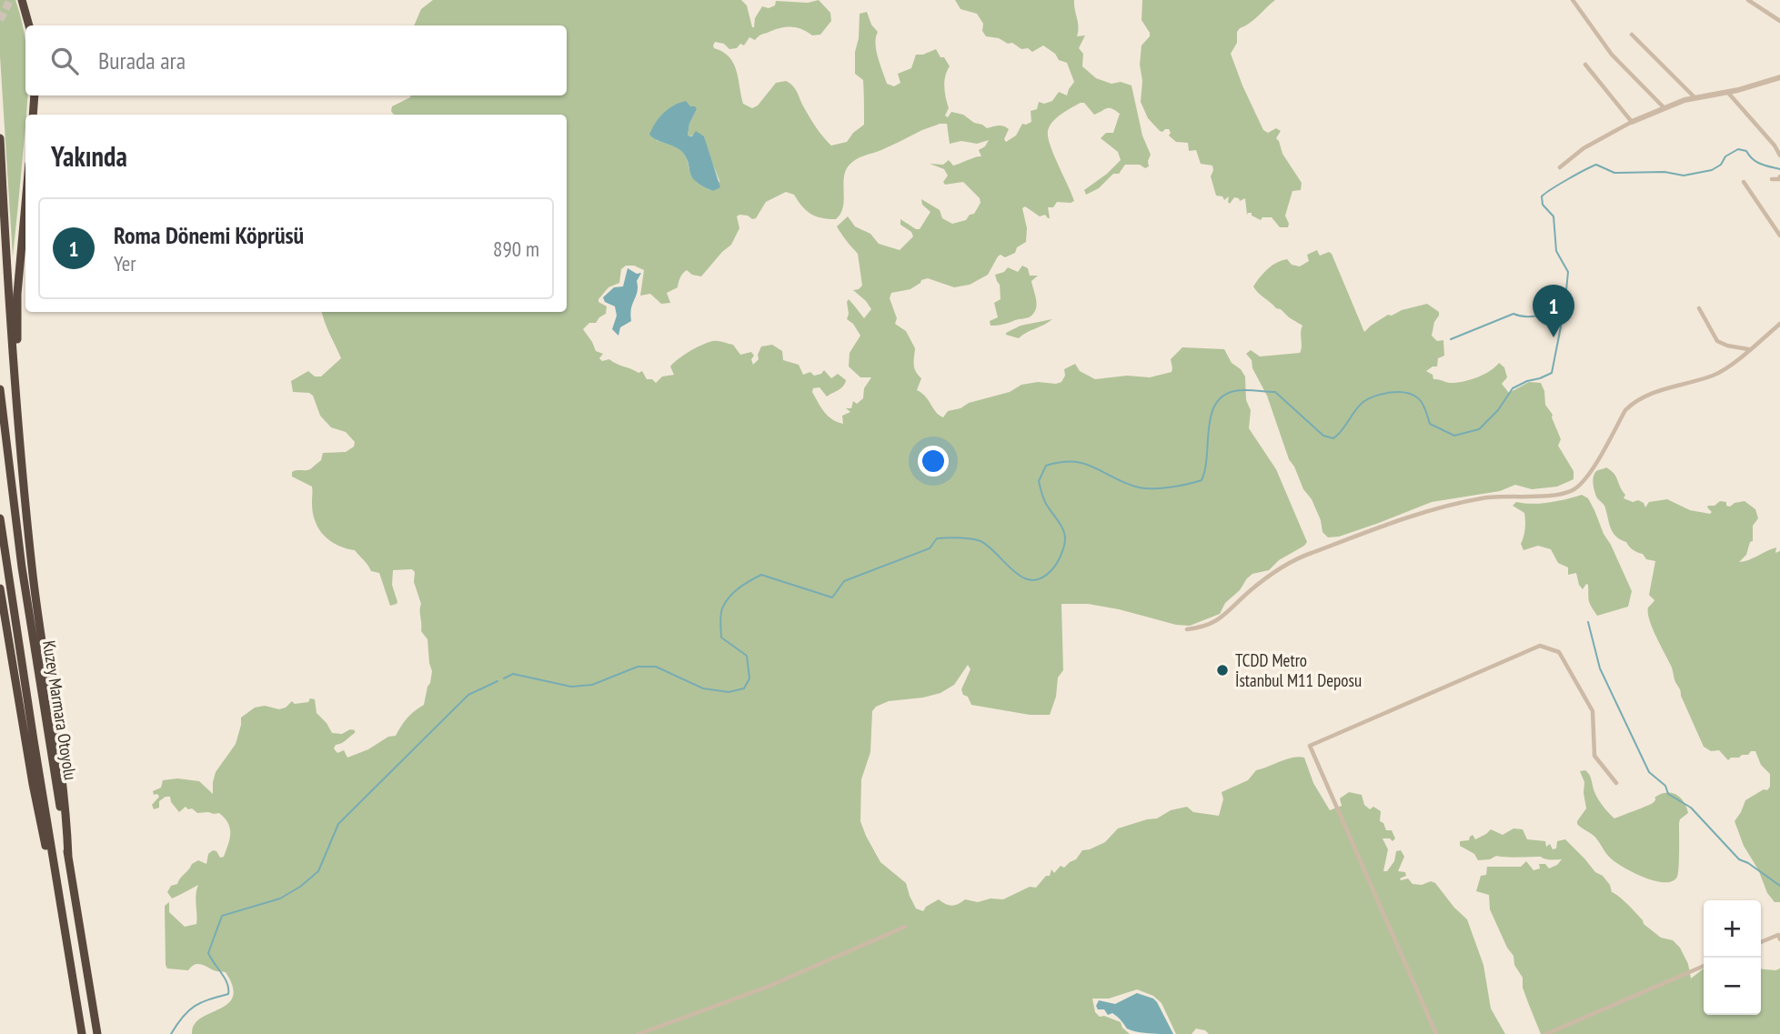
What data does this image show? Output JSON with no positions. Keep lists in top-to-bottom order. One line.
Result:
{"streets":{"highway":["Kuzey Marmara Otoyolu"]},"places":["TCDD Metro İstanbul M11 Deposu"],"page":{"search":"Burada ara","heading":"Yakında","list":[{"mark":"1","name":"Roma Dönemi Köprüsü","note":"Yer","value":"890 m"}],"pins":"1","map_buttons":["+","−"]}}
